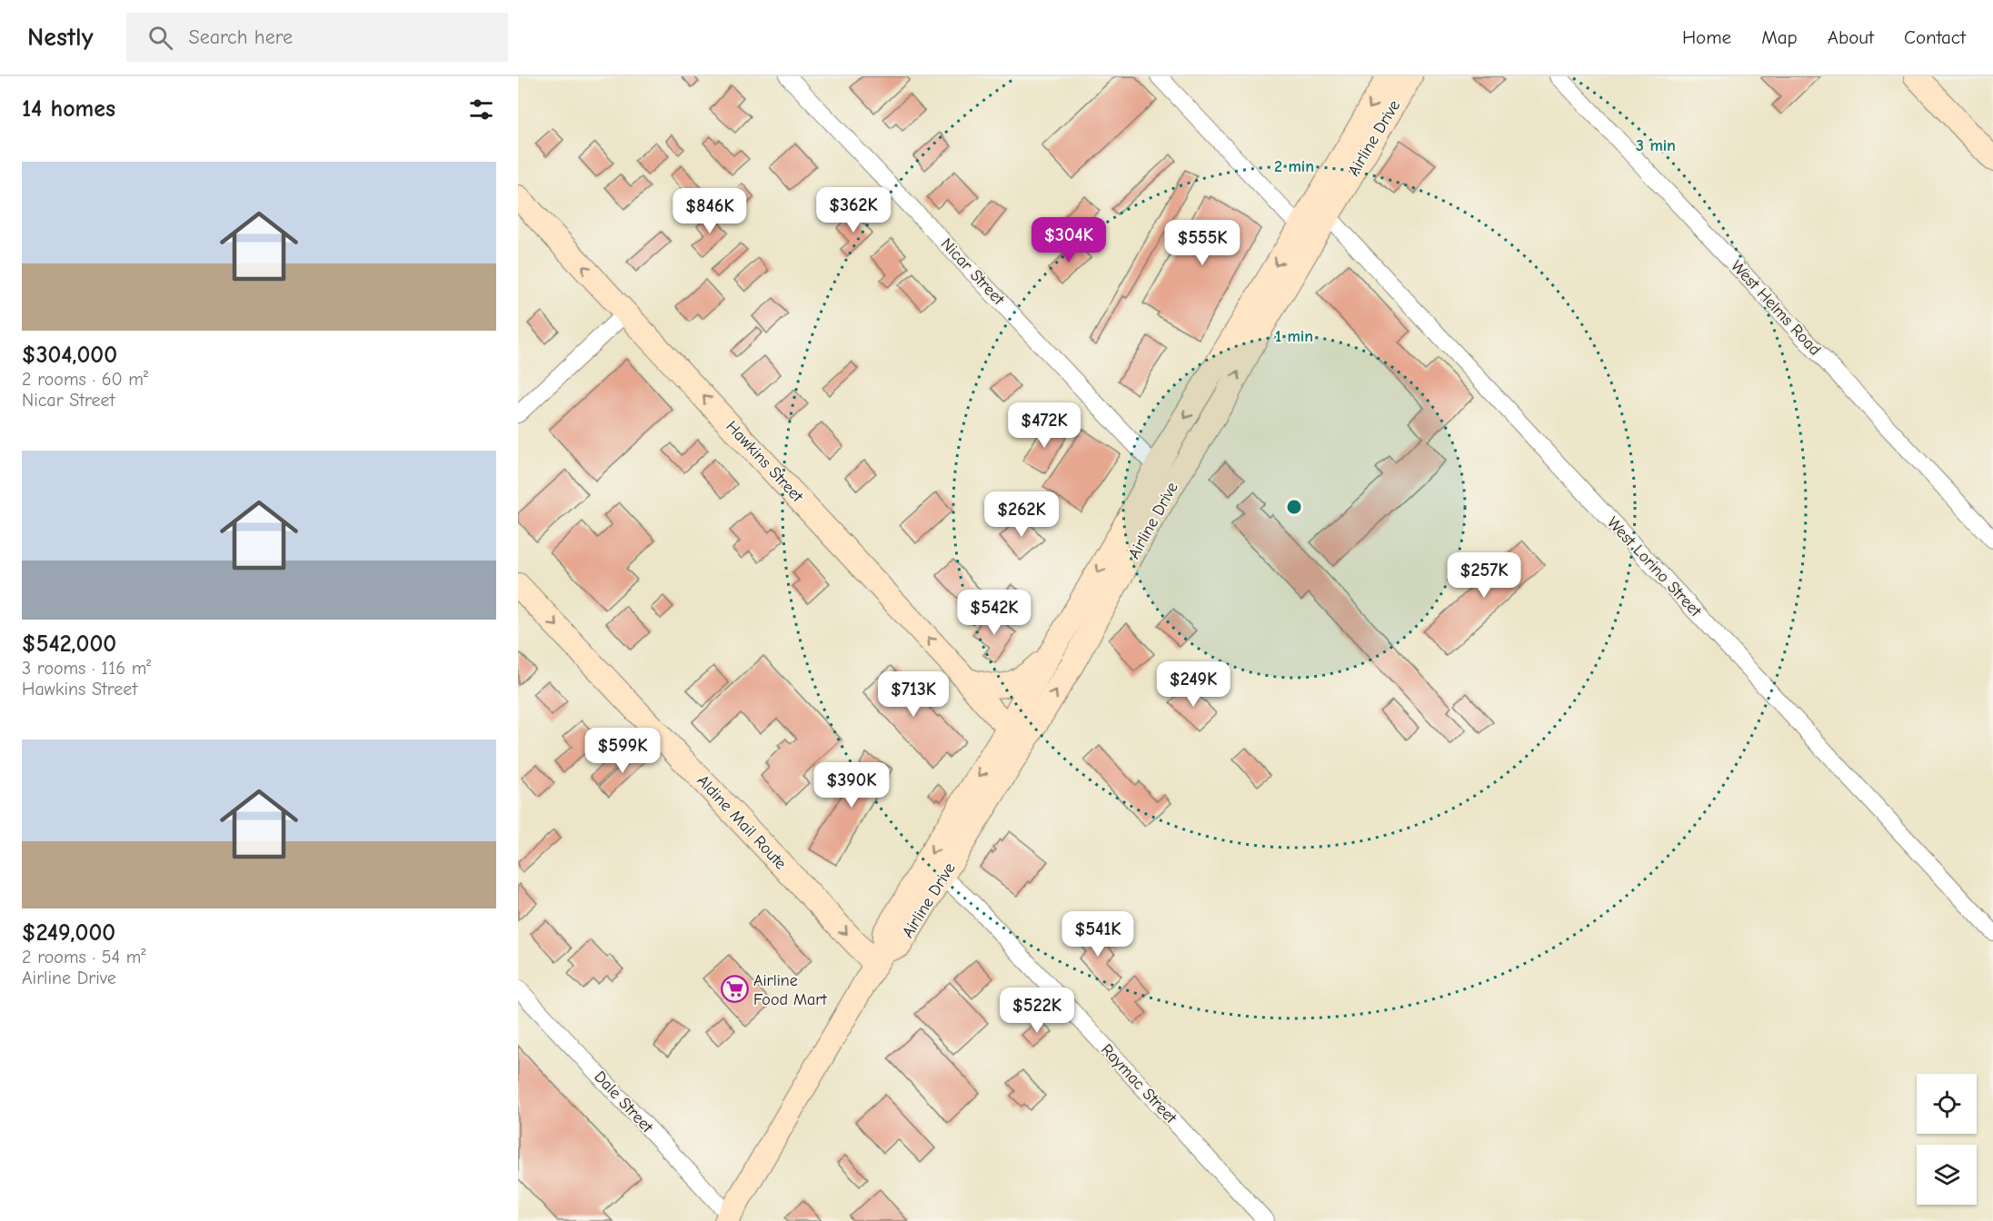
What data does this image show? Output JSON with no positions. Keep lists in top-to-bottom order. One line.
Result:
{"streets":{"main road":["Airline Drive","Hawkins Street","Aldine Mail Route"],"street":["Nicar Street","West Helms Road","West Lorino Street","Raymac Street","Dale Street"]},"crossings":[["Airline Drive","Nicar Street"],["Airline Drive","Hawkins Street"],["Airline Drive","West Lorino Street"],["Airline Drive","Aldine Mail Route"],["Airline Drive","Raymac Street"],["Airline Drive","Dale Street"]],"one_way":["Hawkins Street","Aldine Mail Route"],"places":{"supermarket":["Airline Food Mart"]},"page":{"header":"Nestly","search":"Search here","nav":["Home","Map","About","Contact"],"heading":"14 homes","list":[{"name":"$304,000","note":"2 rooms · 60 m² · Nicar Street"},{"name":"$542,000","note":"3 rooms · 116 m² · Hawkins Street"},{"name":"$249,000","note":"2 rooms · 54 m² · Airline Drive"}],"price":["$362K","$846K","$304K","$555K","$472K","$262K","$257K","$542K","$249K","$713K","$599K","$390K","$541K","$522K"]},"rings":["3 min","2 min","1 min"]}
